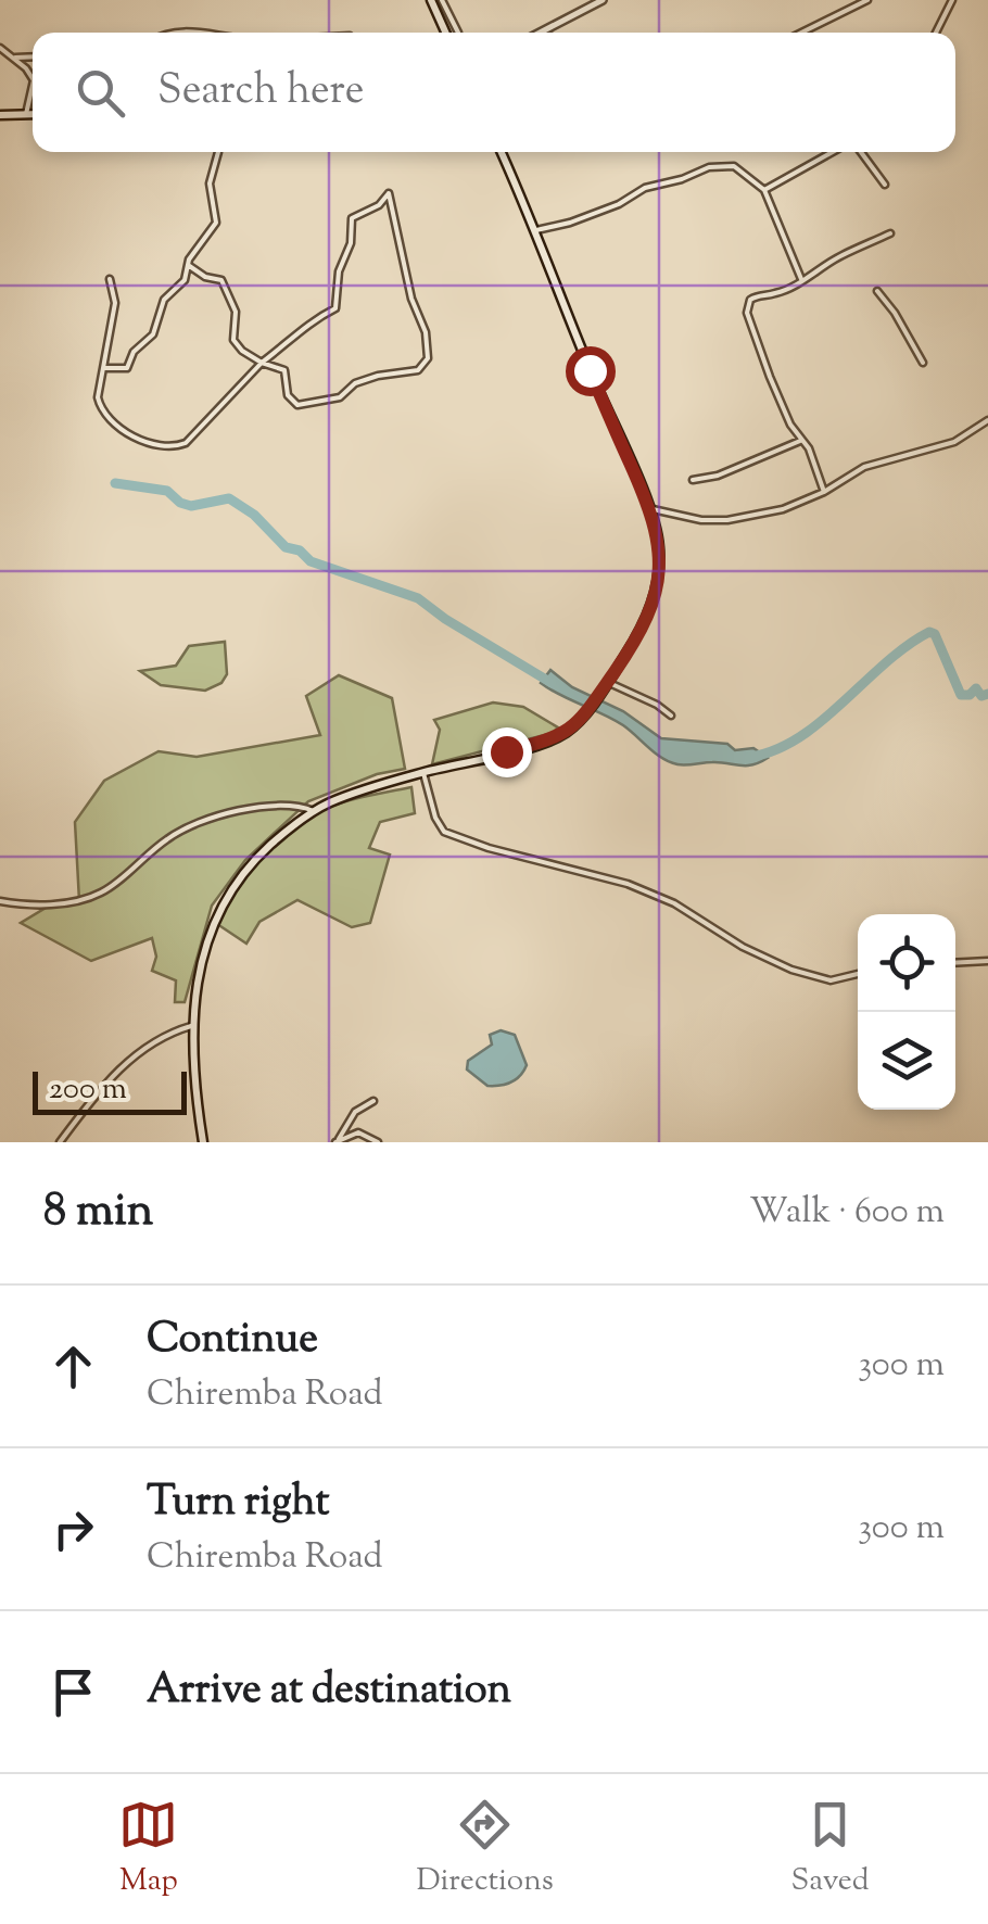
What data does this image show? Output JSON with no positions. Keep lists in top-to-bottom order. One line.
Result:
{"scale_bar":"200 m","page":{"search":"Search here","scale":"200 m","heading":["8 min","Walk · 600 m"],"list":[["Continue","Chiremba Road","300 m"],["Turn right","Chiremba Road","300 m"],"Arrive at destination"],"nav":["Map","Directions","Saved"]}}
